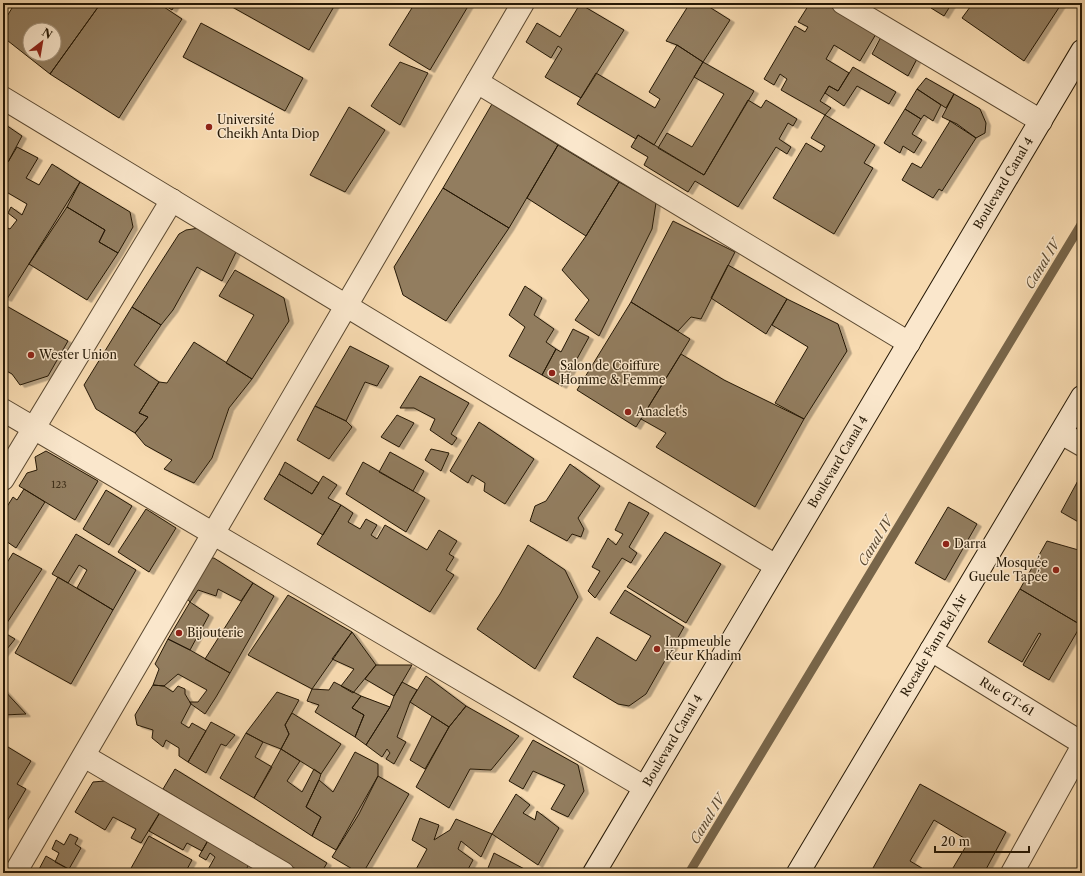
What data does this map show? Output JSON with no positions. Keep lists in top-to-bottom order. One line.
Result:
{"streets":{"street":["Boulevard Canal 4","Rocade Fann Bel Air","Rue GT-61"]},"crossings":[["Rocade Fann Bel Air","Rue GT-61"]],"water":["Canal IV"],"places":["Université Cheikh Anta Diop","Wester Union","Salon de Coiffure Homme & Femme","Anaclet's","Darra","Mosquée Gueule Tapée","Bijouterie","Impmeuble Keur Khadim"],"house_numbers":["123"],"scale_bar":"20 m","north":"top right"}
